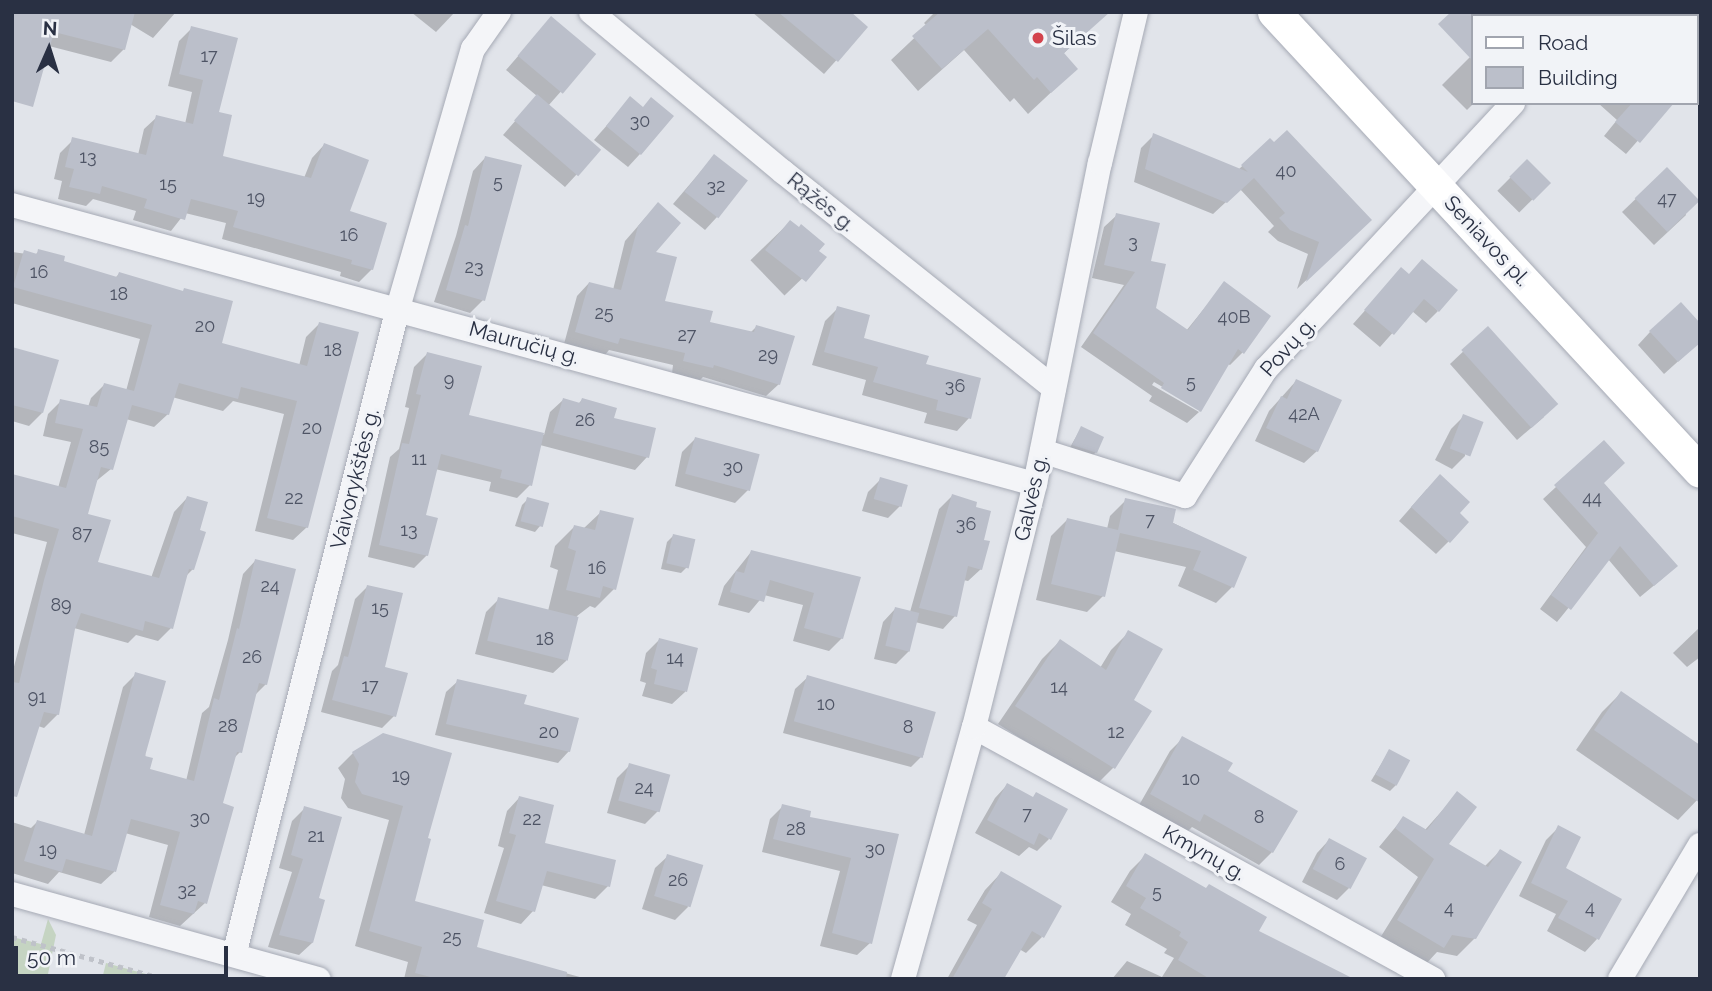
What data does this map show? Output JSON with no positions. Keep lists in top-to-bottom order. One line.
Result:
{"streets":{"street":["Rąžės g.","Seniavos pl.","Mauručių g.","Povų g.","Vaivorykštės g.","Galvės g.","Kmynų g."]},"crossings":[["Rąžės g.","Galvės g."],["Seniavos pl.","Povų g."],["Mauručių g.","Vaivorykštės g."],["Mauručių g.","Galvės g."],["Povų g.","Galvės g."],["Galvės g.","Kmynų g."]],"places":["Šilas"],"house_numbers":["17","30","13","40","5","15","32","19","47","16","3","23","16","18","25","40B","20","27","18","29","9","5","36","42A","26","20","85","11","30","22","44","7","36","13","87","16","24","89","15","18","26","14","17","14","91","10","28","8","20","12","19","10","24","7","8","30","22","28","21","30","19","6","26","32","5","4","4","25"],"legend":["Road","Building"],"scale_bar":"50 m","north":"top"}
